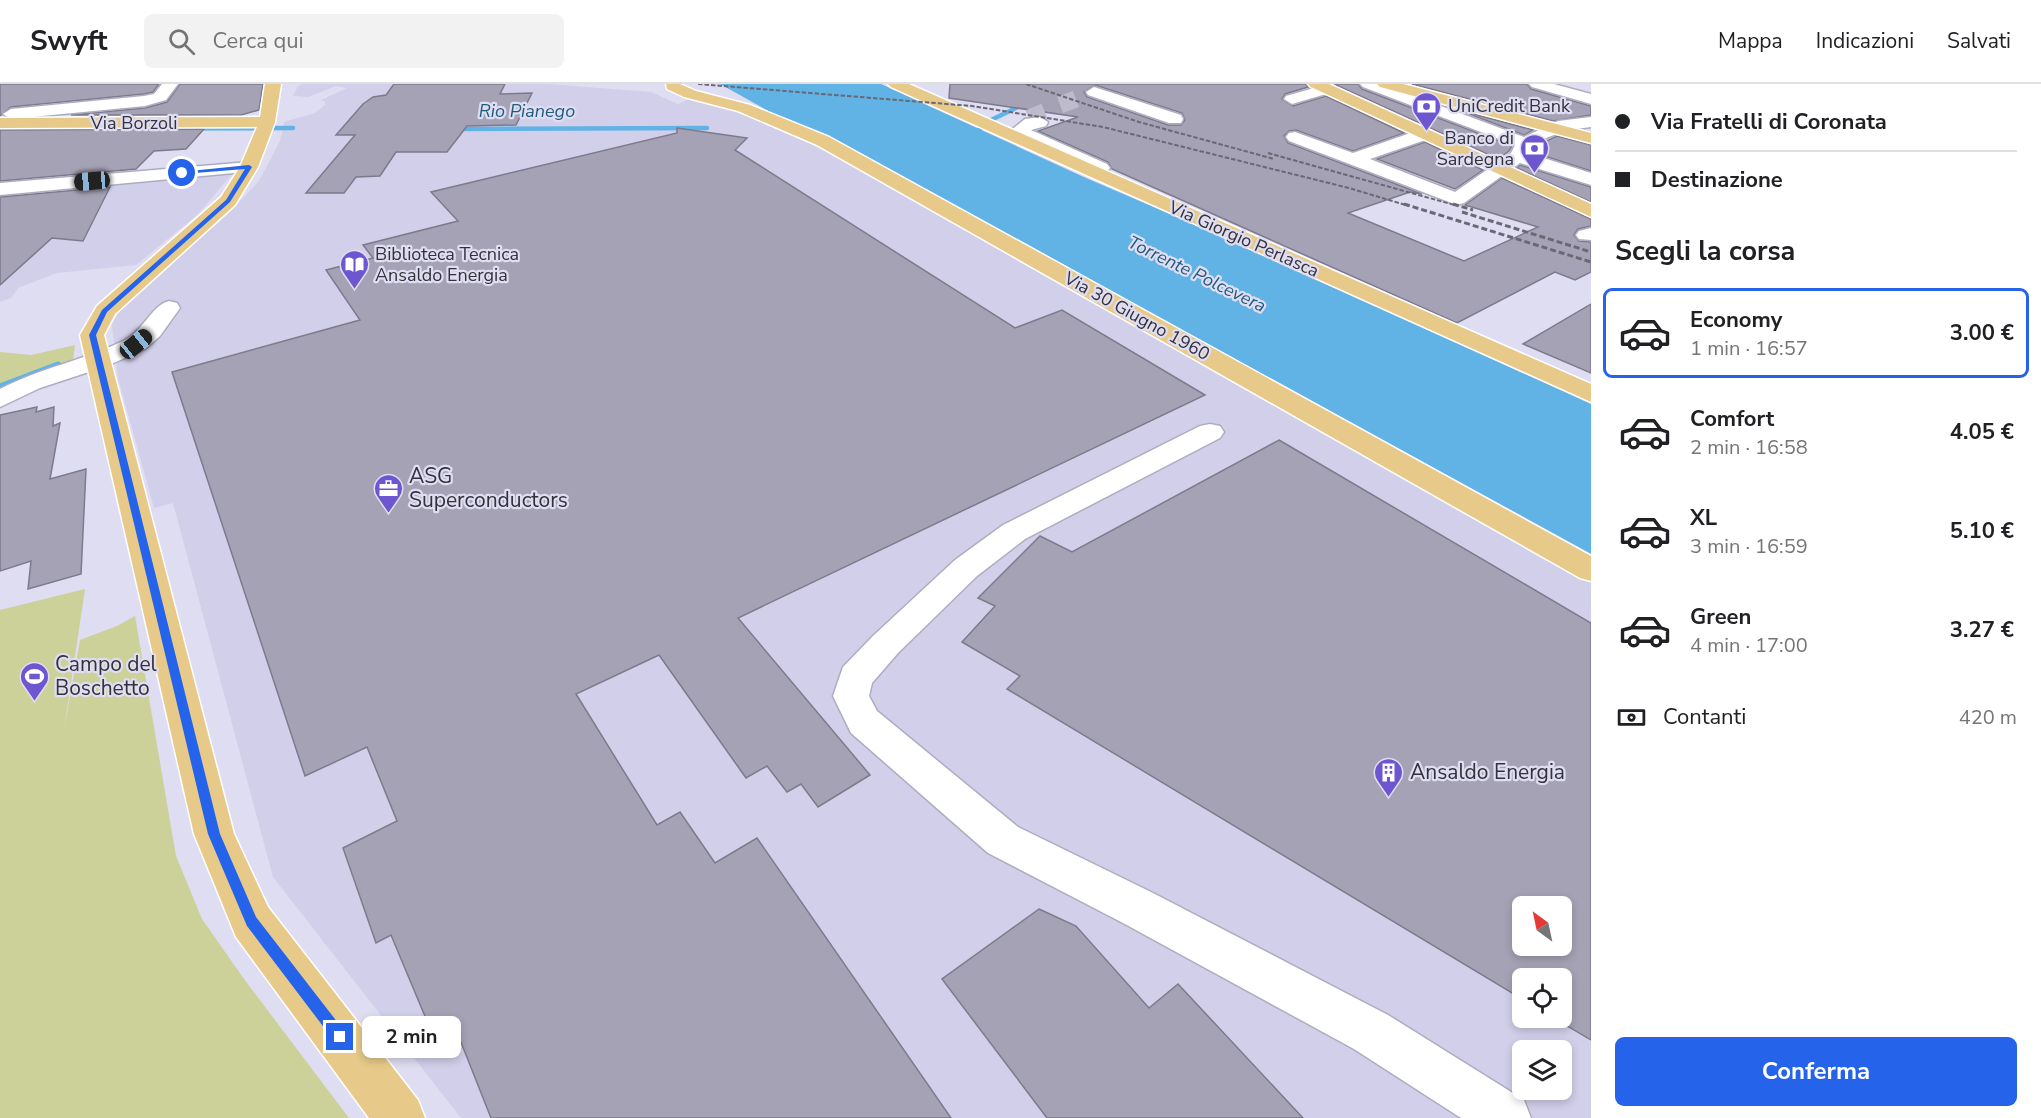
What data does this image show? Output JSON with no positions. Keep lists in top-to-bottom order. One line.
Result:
{"streets":{"main road":["Via Borzoli","Via Giorgio Perlasca","Via 30 Giugno 1960"]},"water":["Rio Pianego","Torrente Polcevera"],"places":{"bank":["UniCredit Bank","Banco di Sardegna"],"library":["Biblioteca Tecnica Ansaldo Energia"],"office":["ASG Superconductors"],"sports":["Campo del Boschetto"],"building":["Ansaldo Energia"]},"north":"top left","page":{"header":"Swyft","search":"Cerca qui","nav":["Mappa","Indicazioni","Salvati"],"banner":["Via Fratelli di Coronata","Destinazione"],"heading":"Scegli la corsa","list":[{"name":"Economy","note":"1 min · 16:57","value":"3.00 €"},{"name":"Comfort","note":"2 min · 16:58","value":"4.05 €"},{"name":"XL","note":"3 min · 16:59","value":"5.10 €"},{"name":"Green","note":"4 min · 17:00","value":"3.27 €"}],"pay":["Contanti","420 m"],"bubble":"2 min","buttons":"Conferma"}}
